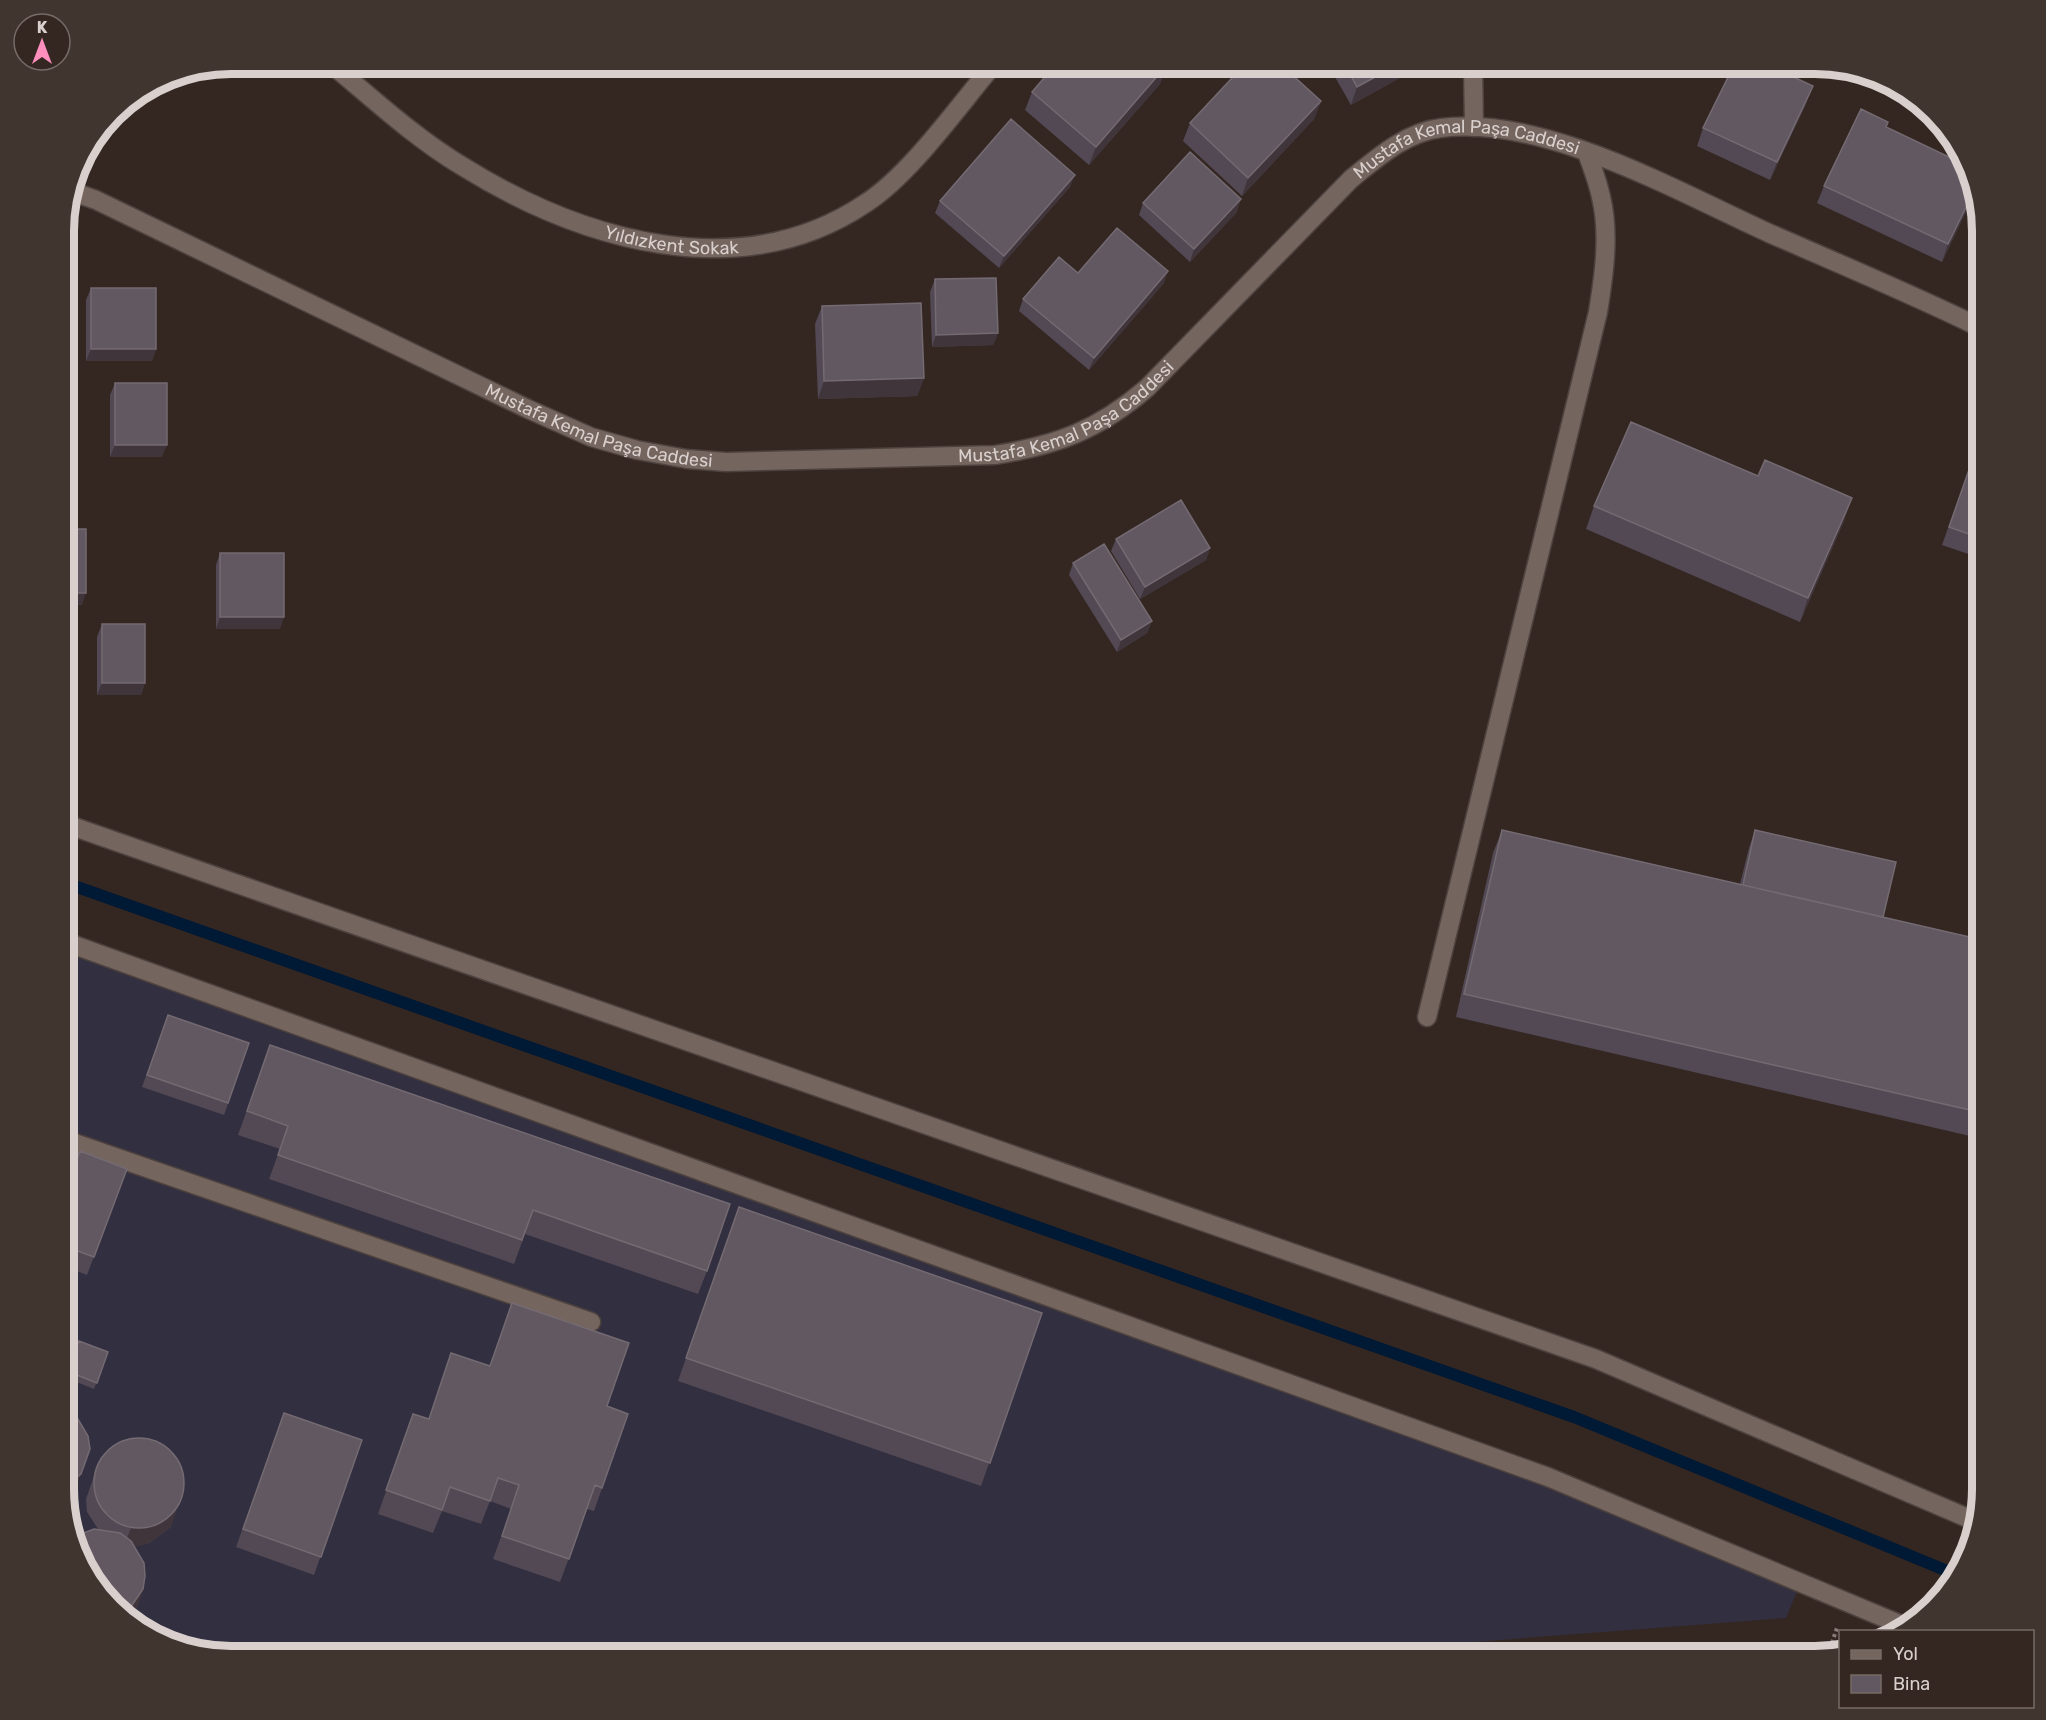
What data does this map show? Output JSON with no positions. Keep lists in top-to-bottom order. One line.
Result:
{"streets":{"street":["Mustafa Kemal Paşa Caddesi","Yıldızkent Sokak"]},"legend":["Yol","Bina"],"north":"top"}
